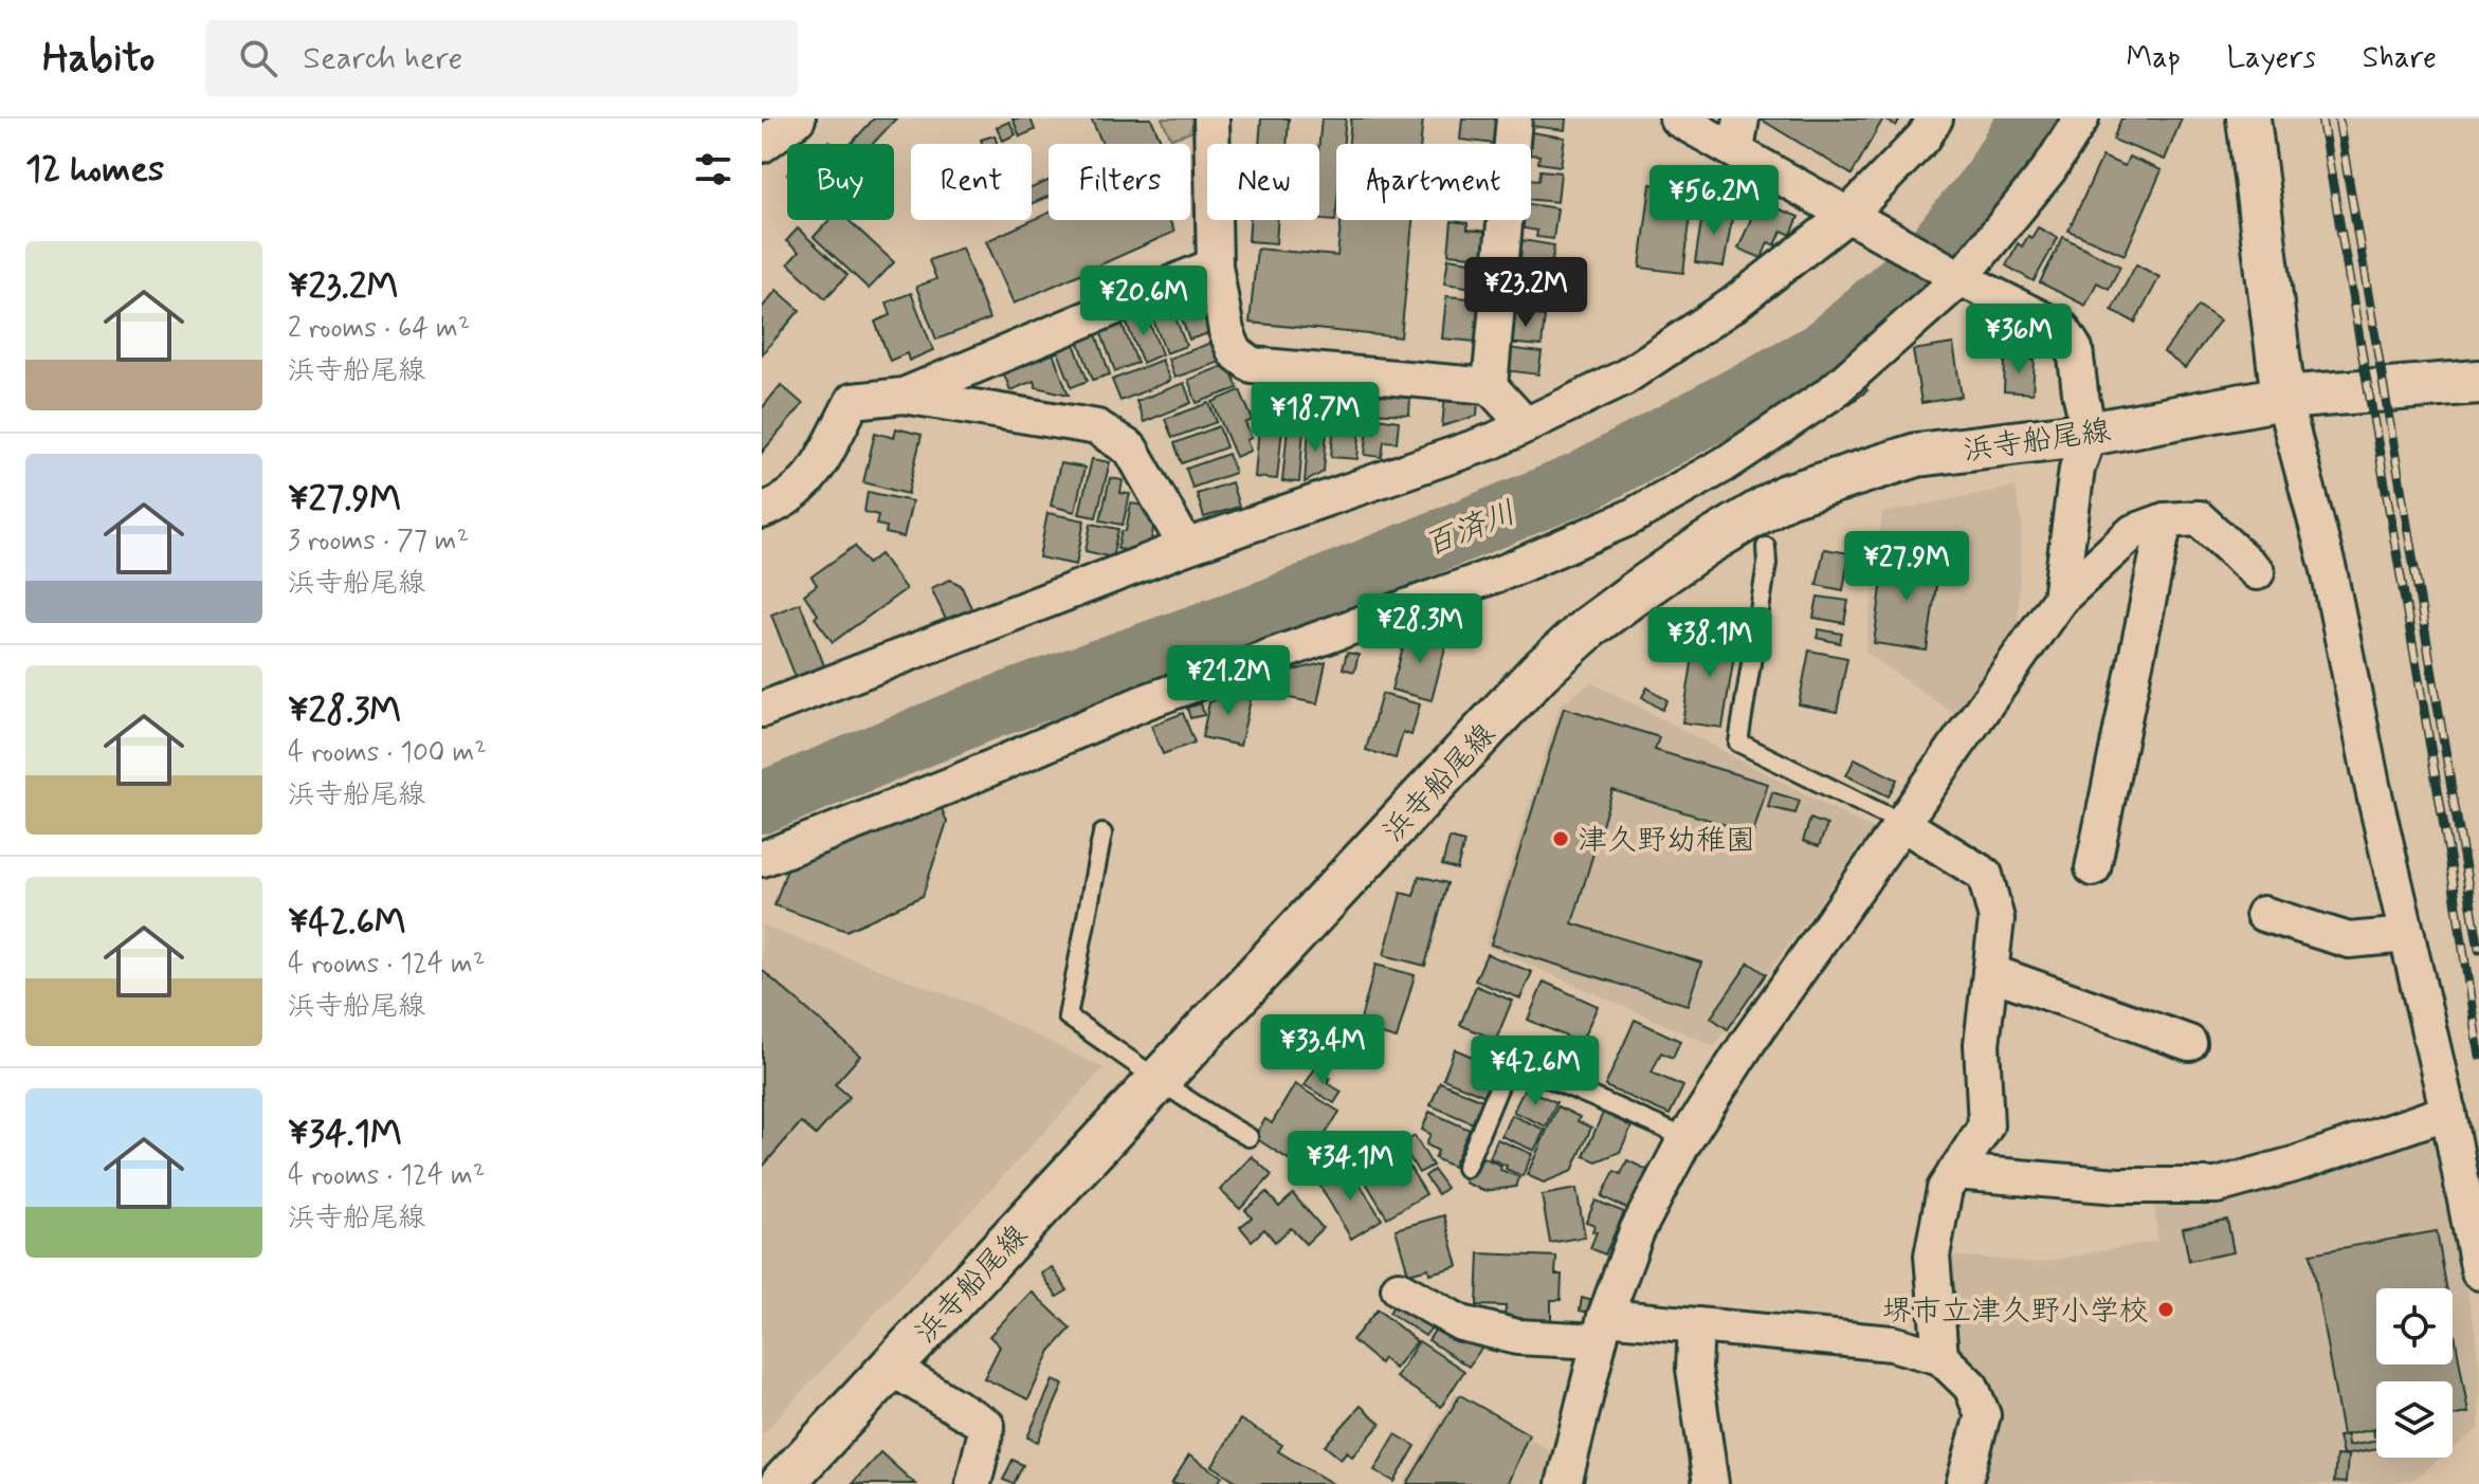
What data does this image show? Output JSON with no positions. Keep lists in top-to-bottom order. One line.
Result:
{"streets":{"street":["浜寺船尾線"]},"water":["百済川"],"places":["津久野幼稚園","堺市立津久野小学校"],"page":{"header":"Habito","search":"Search here","nav":["Map","Layers","Share"],"heading":"12 homes","chip":["Buy","Rent","Filters","New","Apartment"],"price":["¥56.2M","¥23.2M","¥20.6M","¥36M","¥18.7M","¥27.9M","¥28.3M","¥38.1M","¥21.2M","¥33.4M","¥42.6M","¥34.1M"],"list":[{"name":"¥23.2M","note":"2 rooms · 64 m² · 浜寺船尾線"},{"name":"¥27.9M","note":"3 rooms · 77 m² · 浜寺船尾線"},{"name":"¥28.3M","note":"4 rooms · 100 m² · 浜寺船尾線"},{"name":"¥42.6M","note":"4 rooms · 124 m² · 浜寺船尾線"},{"name":"¥34.1M","note":"4 rooms · 124 m² · 浜寺船尾線"}]}}
